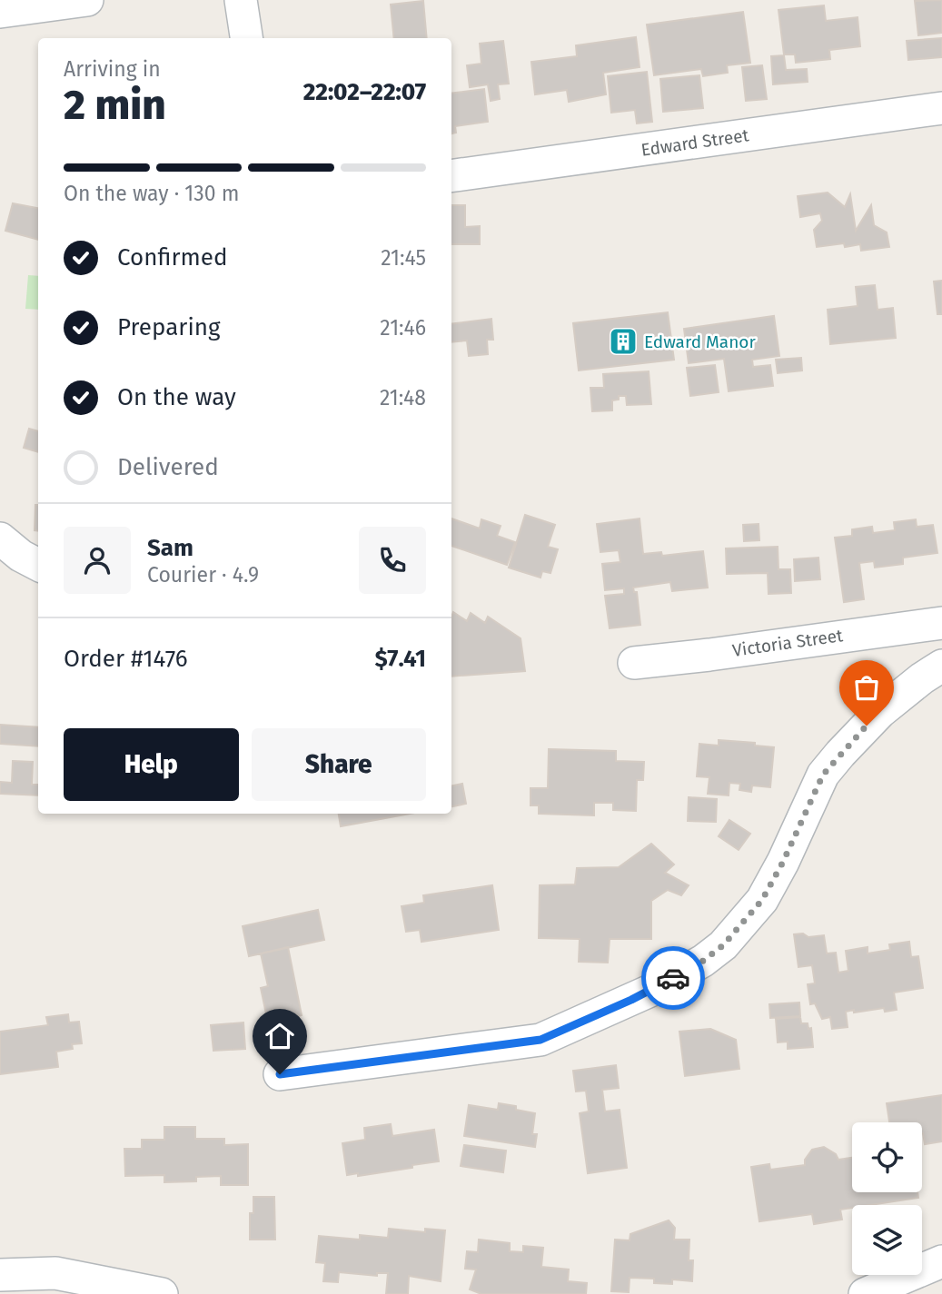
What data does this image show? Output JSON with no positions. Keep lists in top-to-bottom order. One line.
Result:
{"streets":{"street":["Edward Street","Victoria Street"]},"places":{"building":["Edward Manor"]},"page":{"heading":["2 min","Arriving in","22:02–22:07"],"panel":["Sam","Courier · 4.9","Order #1476","$7.41"],"bar":"On the way · 130 m","list":[["Confirmed","21:45"],["Preparing","21:46"],["On the way","21:48"],"Delivered"],"buttons":["Help","Share"]}}
